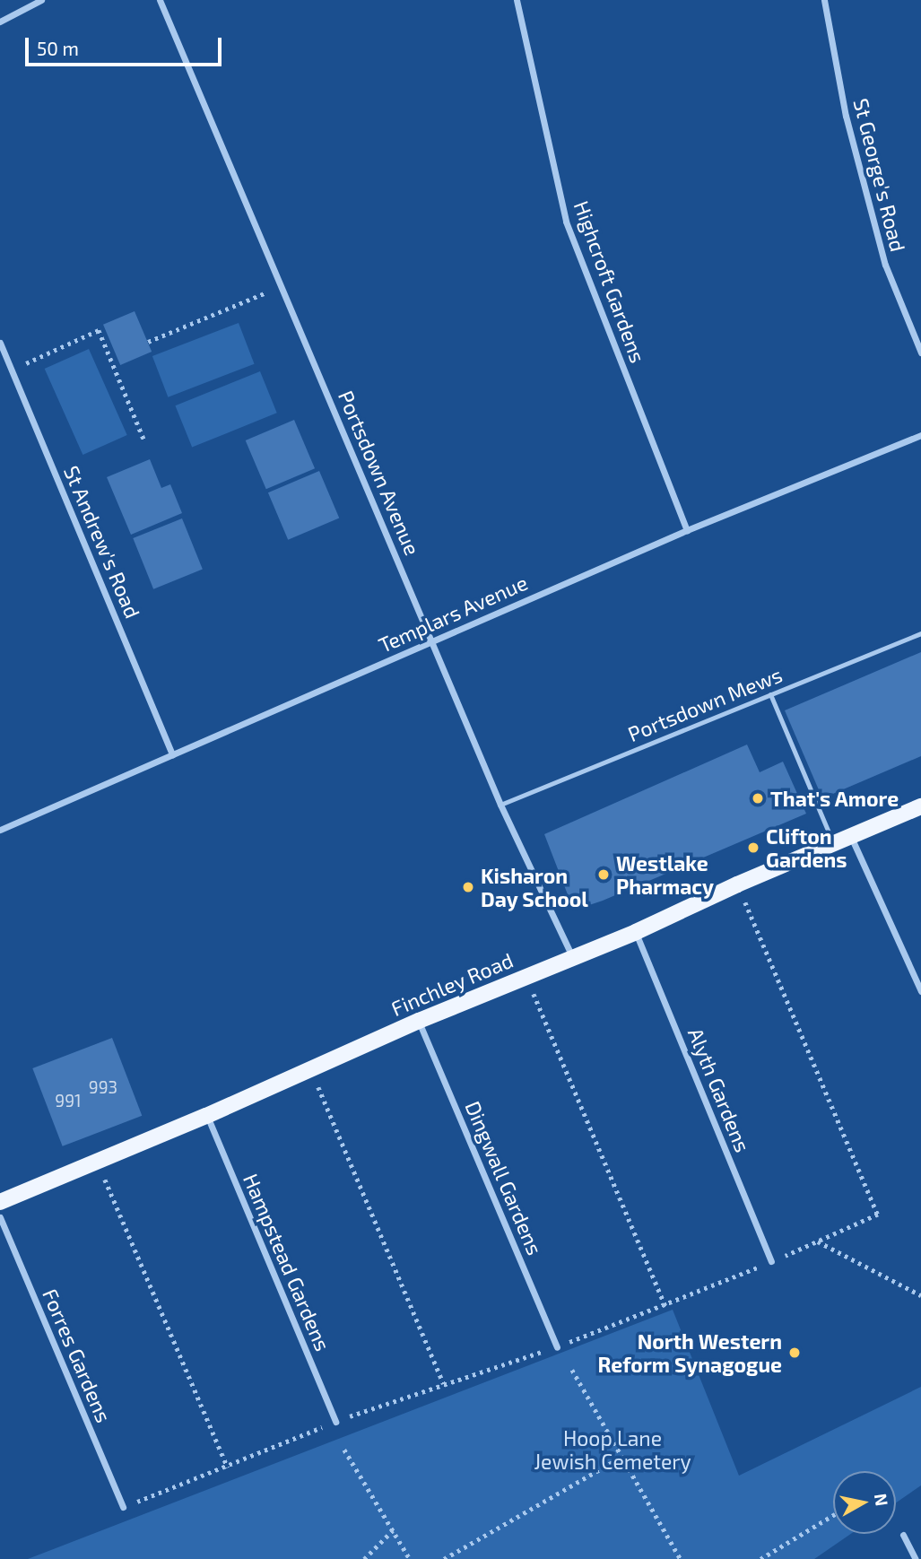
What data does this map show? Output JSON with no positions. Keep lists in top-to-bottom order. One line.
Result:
{"streets":{"main road":["Finchley Road"],"street":["St George's Road","Highcroft Gardens","Portsdown Avenue","St Andrew's Road","Templars Avenue","Alyth Gardens","Dingwall Gardens","Hampstead Gardens","Forres Gardens"],"lane":["Portsdown Mews"]},"crossings":[["Highcroft Gardens","Templars Avenue"],["Portsdown Avenue","Templars Avenue"],["Portsdown Avenue","Portsdown Mews"],["Portsdown Avenue","Finchley Road"],["St Andrew's Road","Templars Avenue"],["Finchley Road","Alyth Gardens"],["Finchley Road","Dingwall Gardens"],["Finchley Road","Hampstead Gardens"]],"parks":["Hoop Lane Jewish Cemetery"],"places":["That's Amore","Clifton Gardens","Westlake Pharmacy","Kisharon Day School","North Western Reform Synagogue"],"house_numbers":["993","991"],"scale_bar":"50 m","north":"right"}
